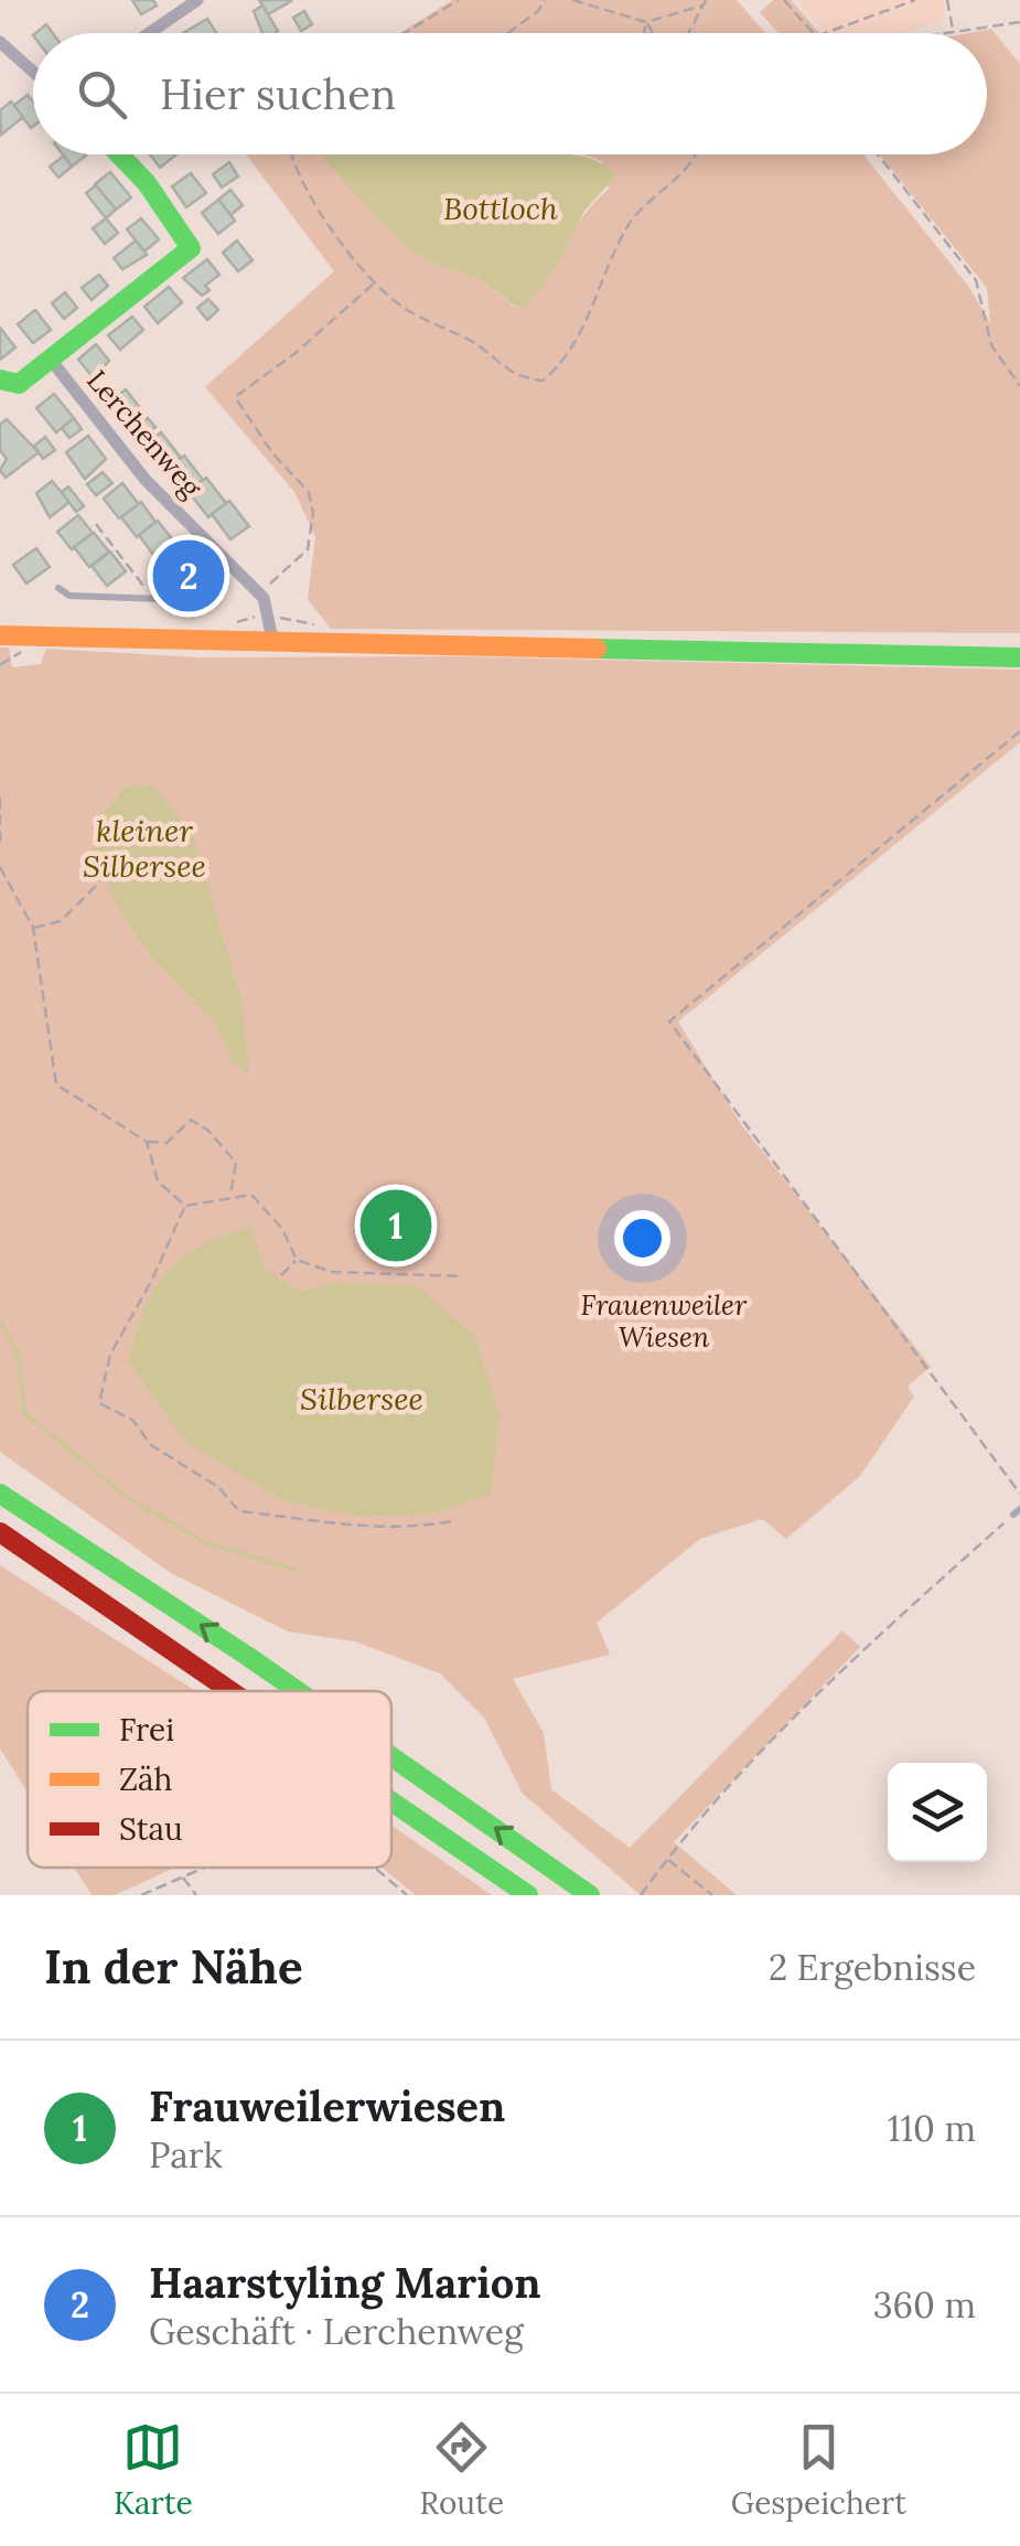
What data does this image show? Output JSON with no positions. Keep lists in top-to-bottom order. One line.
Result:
{"streets":{"street":["Lerchenweg"]},"water":["Bottloch","kleiner Silbersee","Silbersee"],"parks":["Frauenweiler Wiesen"],"legend":["Frei","Zäh","Stau"],"page":{"search":"Hier suchen","pins":["2","1"],"heading":["In der Nähe","2 Ergebnisse"],"list":[{"mark":"1","name":"Frauweilerwiesen","note":"Park","value":"110 m"},{"mark":"2","name":"Haarstyling Marion","note":"Geschäft · Lerchenweg","value":"360 m"}],"nav":["Karte","Route","Gespeichert"]}}
